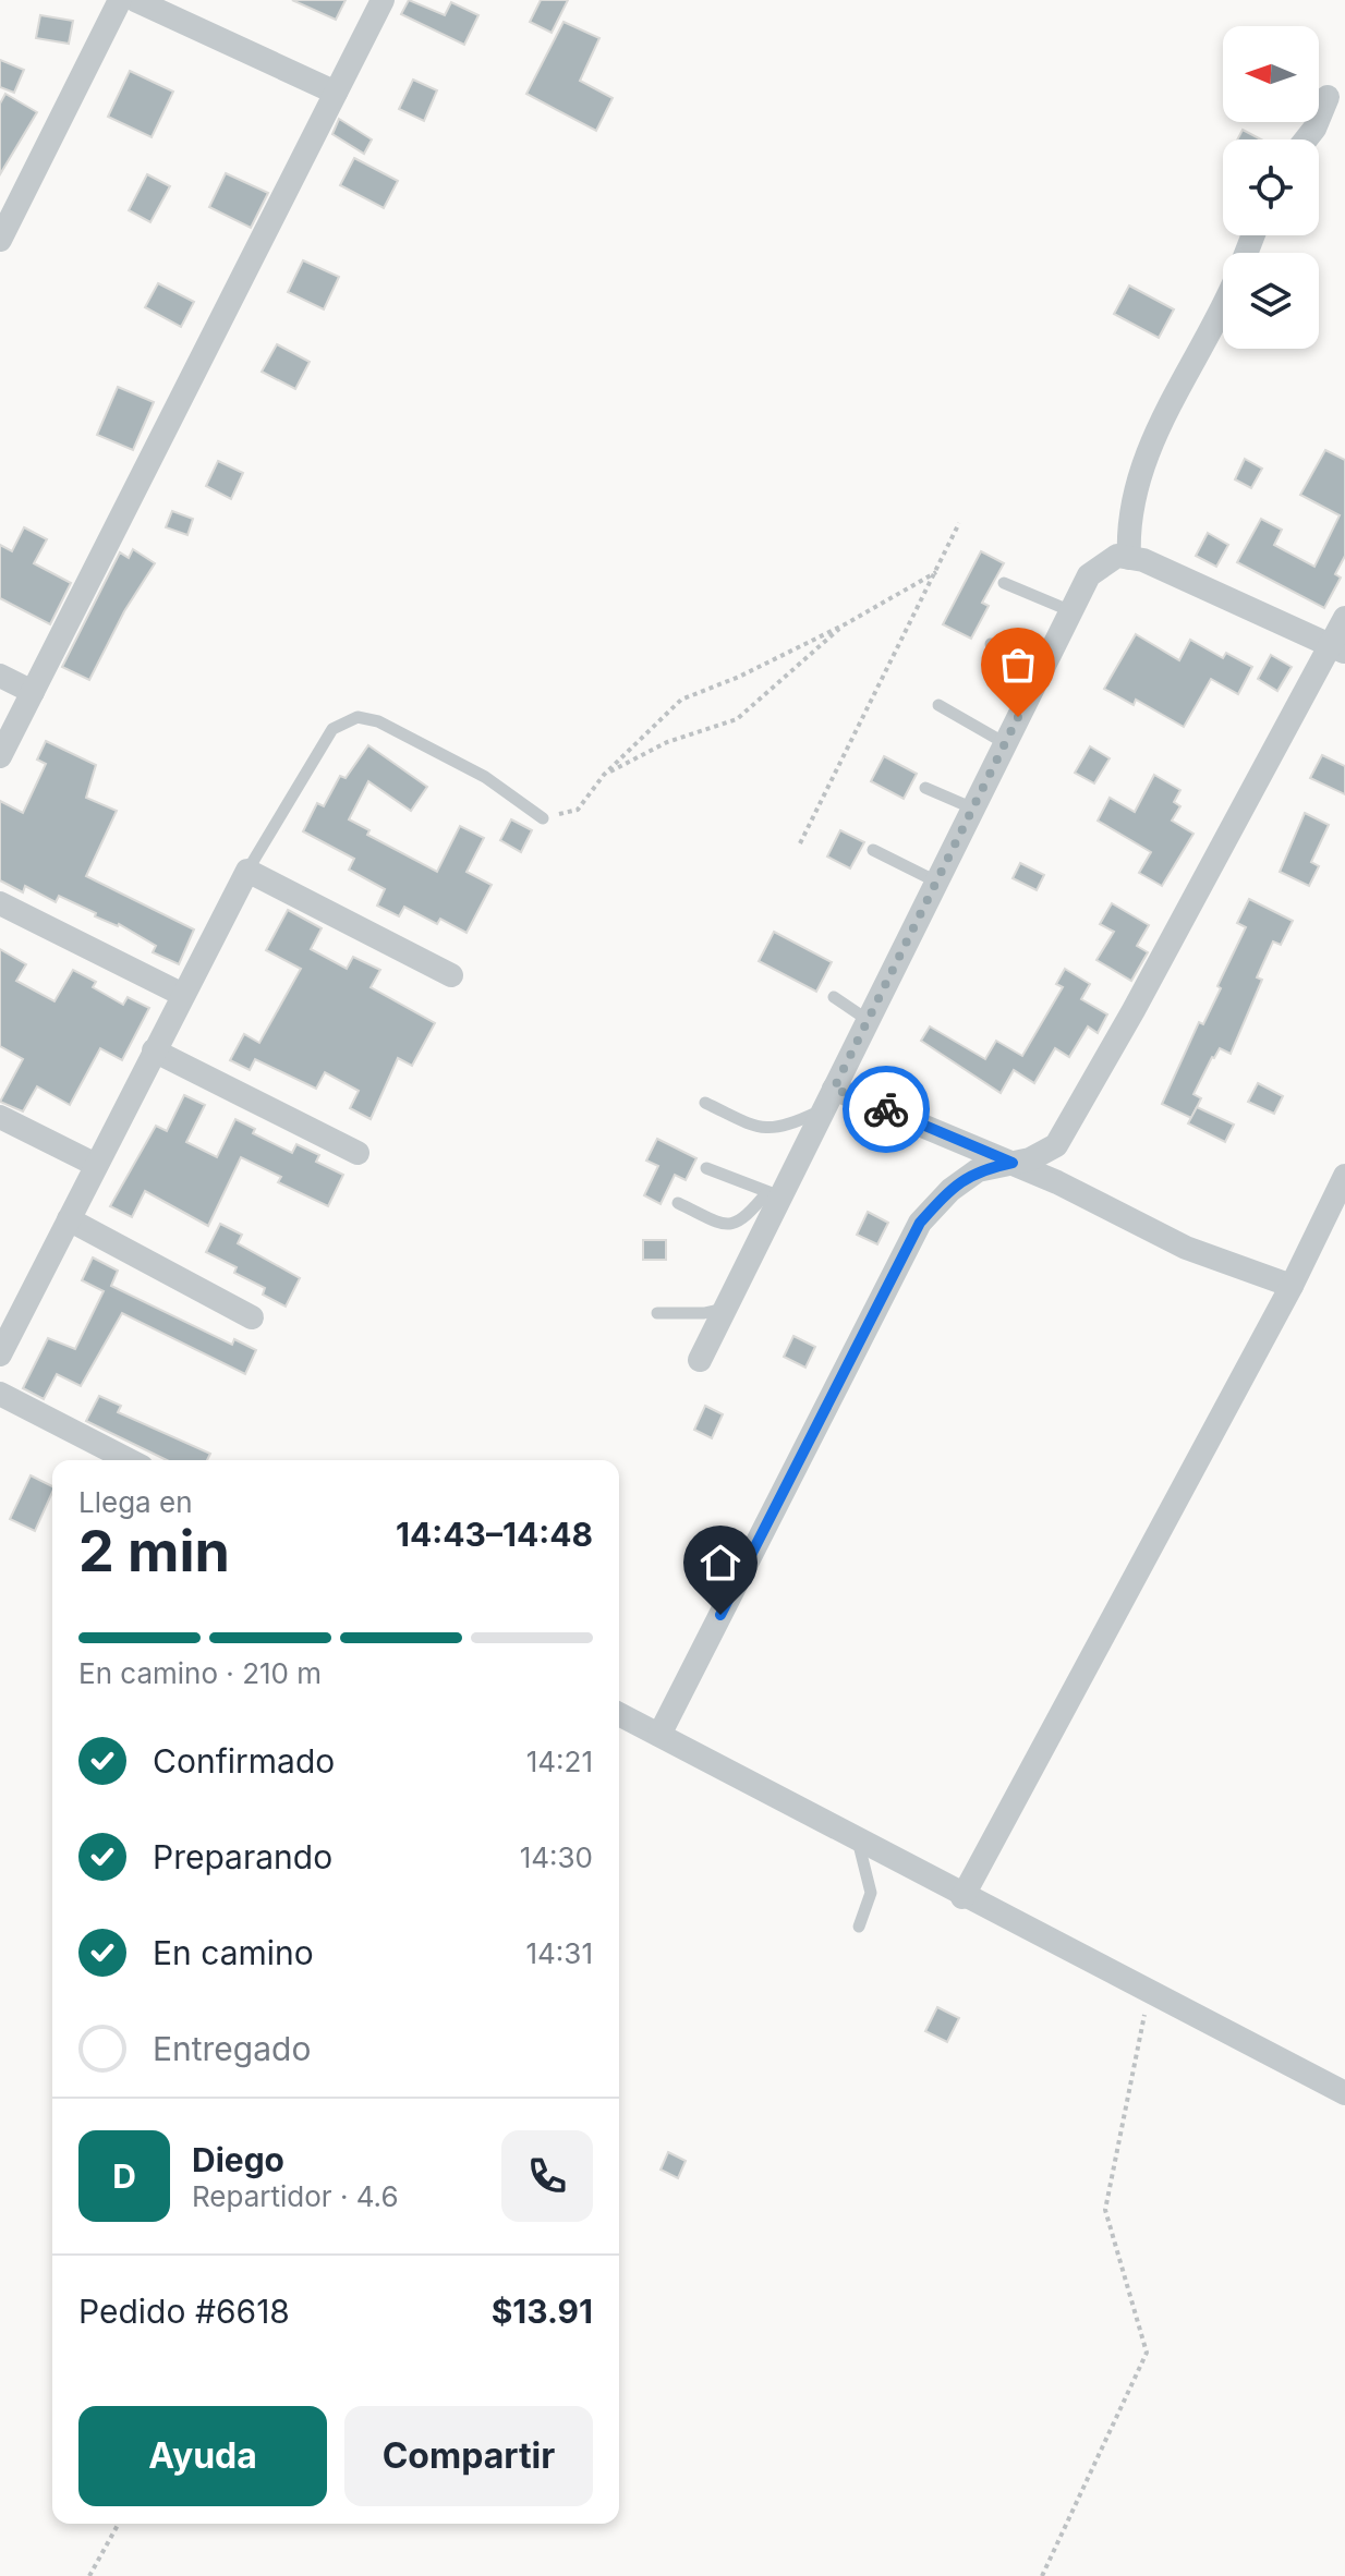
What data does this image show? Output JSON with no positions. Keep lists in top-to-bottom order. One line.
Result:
{"north":"left","page":{"heading":["2 min","Llega en","14:43–14:48"],"panel":["Diego","Repartidor · 4.6","Pedido #6618","$13.91"],"bar":"En camino · 210 m","list":[["Confirmado","14:21"],["Preparando","14:30"],["En camino","14:31"],"Entregado"],"round":"D","buttons":["Ayuda","Compartir"]}}
